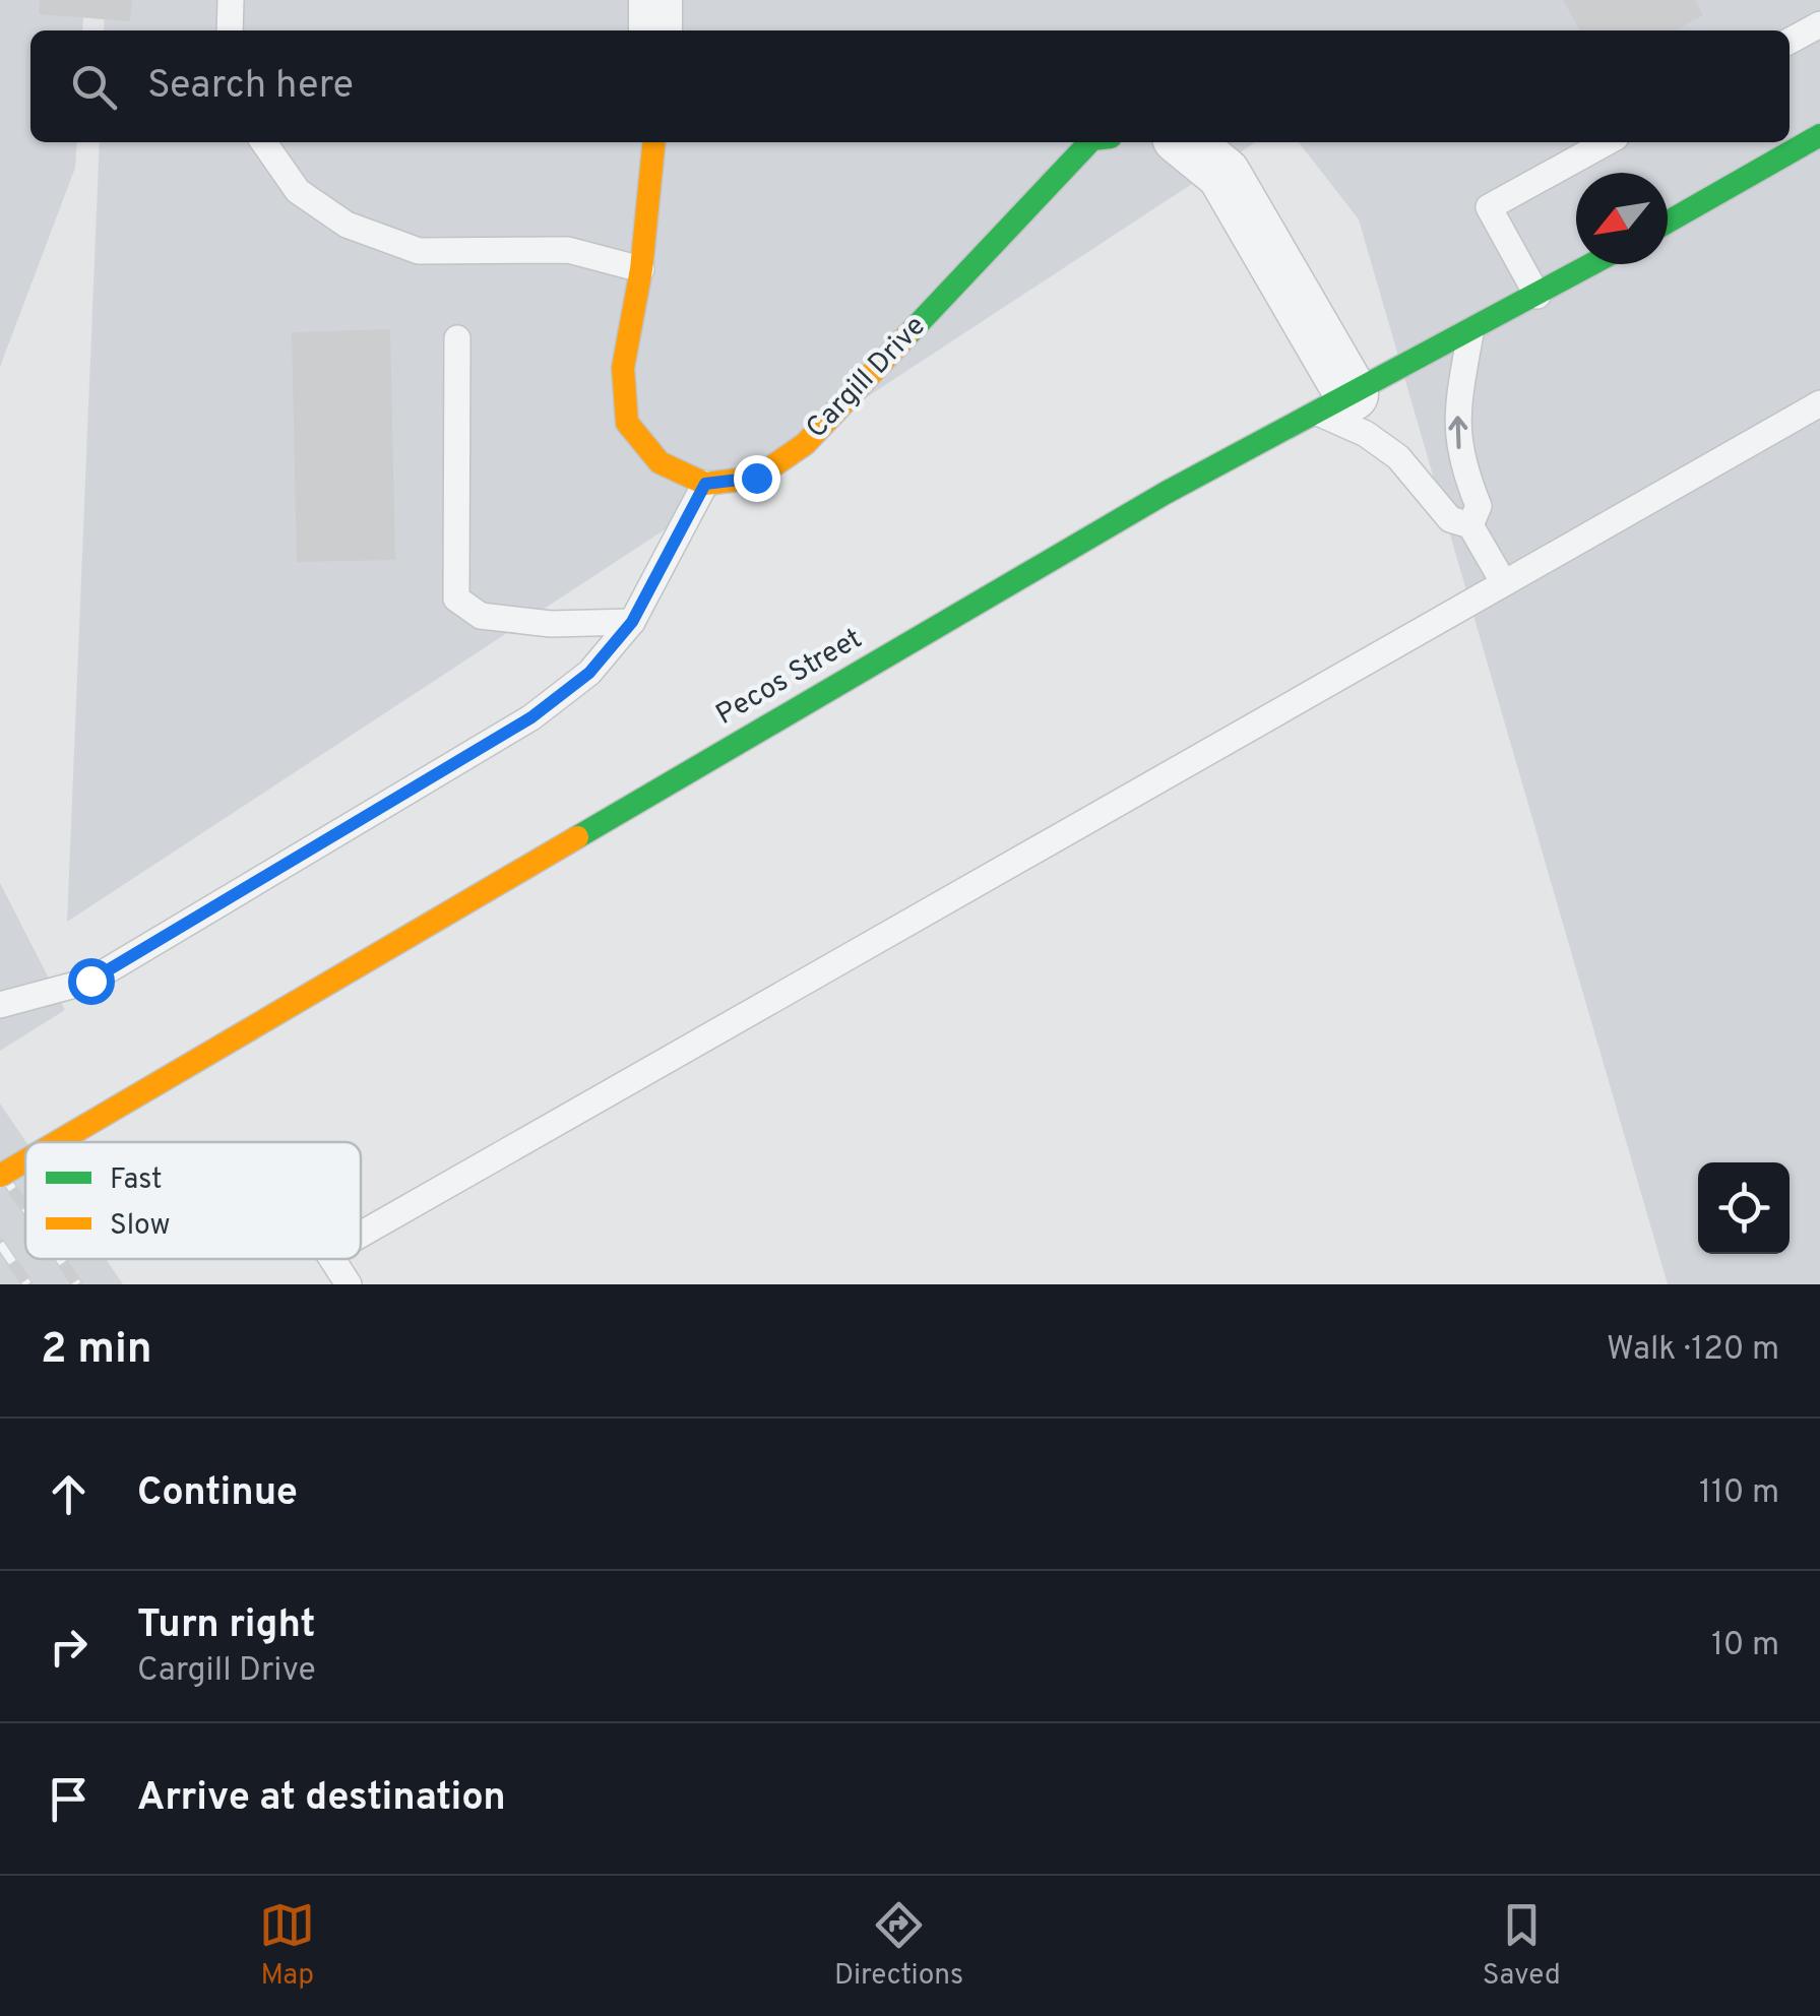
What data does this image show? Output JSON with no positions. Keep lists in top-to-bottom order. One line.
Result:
{"streets":{"main road":["Cargill Drive","Pecos Street"]},"legend":["Fast","Slow"],"north":"bottom left","page":{"search":"Search here","heading":["2 min","Walk · 120 m"],"list":[["Continue","110 m"],["Turn right","Cargill Drive","10 m"],"Arrive at destination"],"nav":["Map","Directions","Saved"]}}
